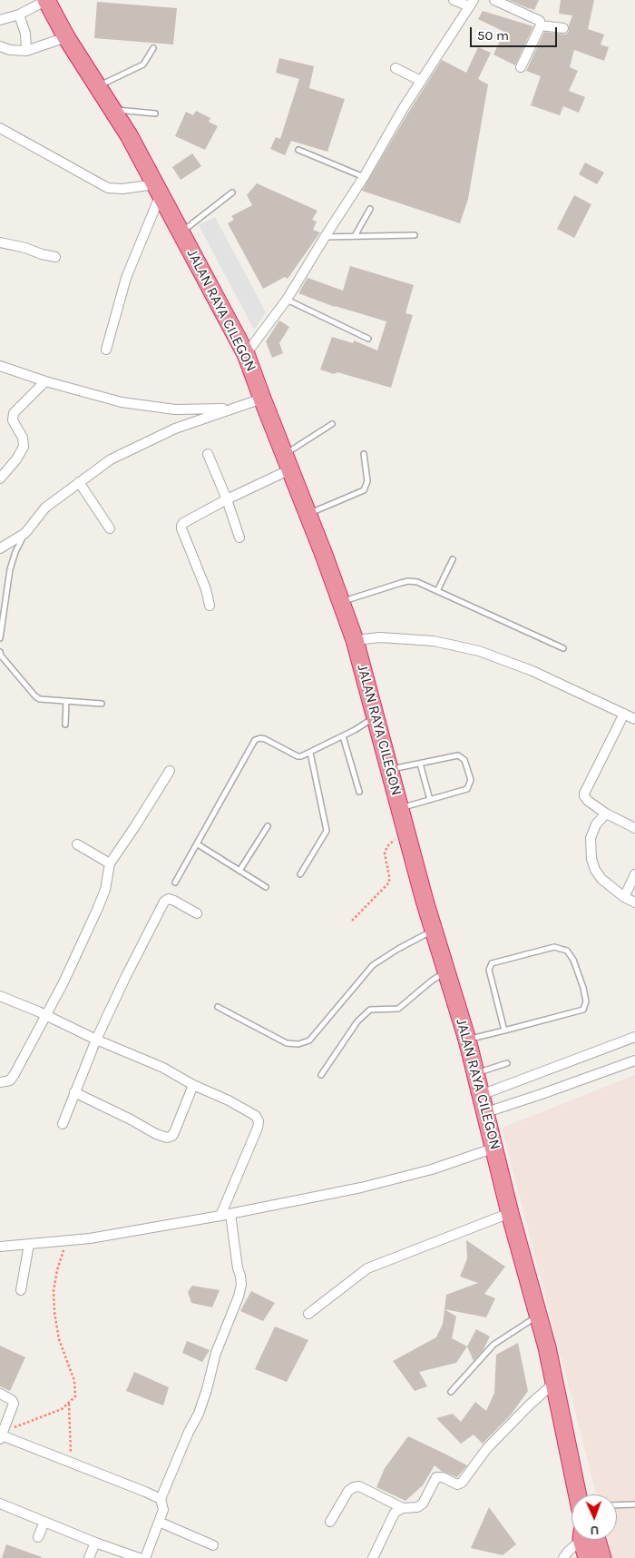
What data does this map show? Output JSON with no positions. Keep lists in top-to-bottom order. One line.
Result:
{"streets":{"highway":["JALAN RAYA CILEGON"]},"scale_bar":"50 m","north":"bottom"}
